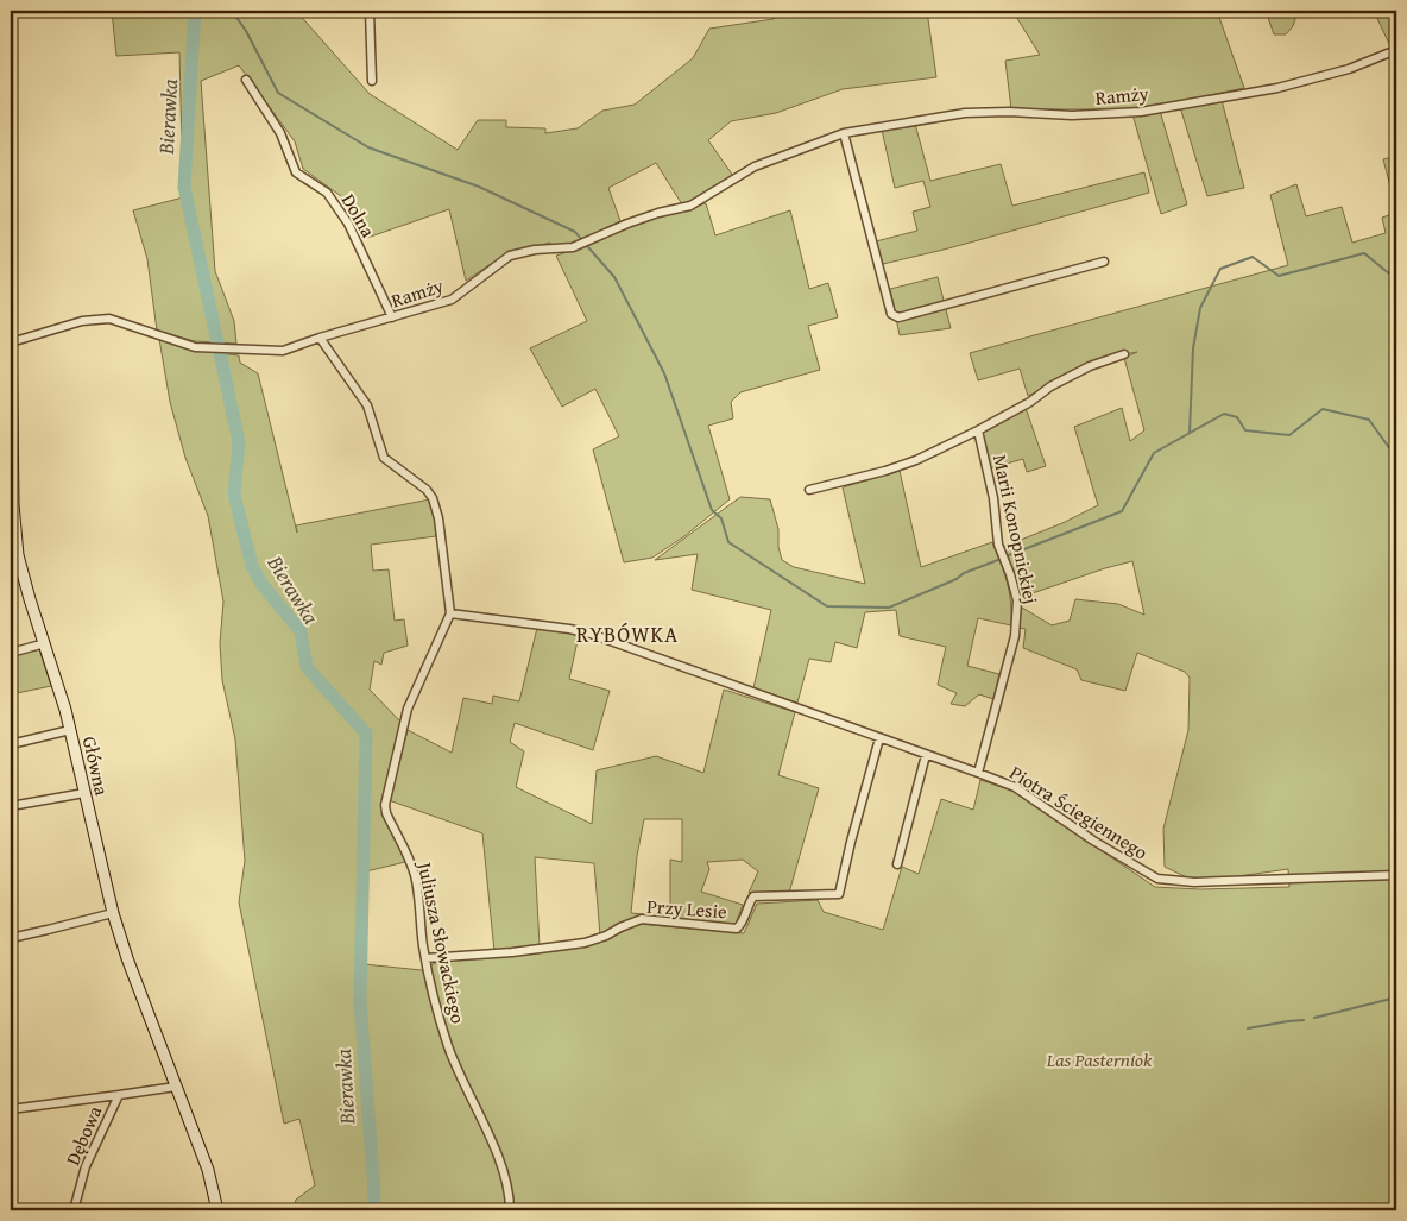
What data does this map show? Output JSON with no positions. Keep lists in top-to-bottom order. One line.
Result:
{"streets":{"main road":["Główna"],"street":["Ramży","Dolna","Marii Konopnickiej","Piotra Ściegiennego","Przy Lesie","Juliusza Słowackiego","Dębowa"]},"crossings":[["Ramży","Dolna"],["Ramży","Główna"],["Ramży","Juliusza Słowackiego"],["Marii Konopnickiej","Piotra Ściegiennego"],["Główna","Dębowa"],["Piotra Ściegiennego","Przy Lesie"],["Piotra Ściegiennego","Juliusza Słowackiego"],["Przy Lesie","Juliusza Słowackiego"]],"districts":["RYBÓWKA"],"water":["Bierawka"],"parks":["Las Pasterniok"]}
